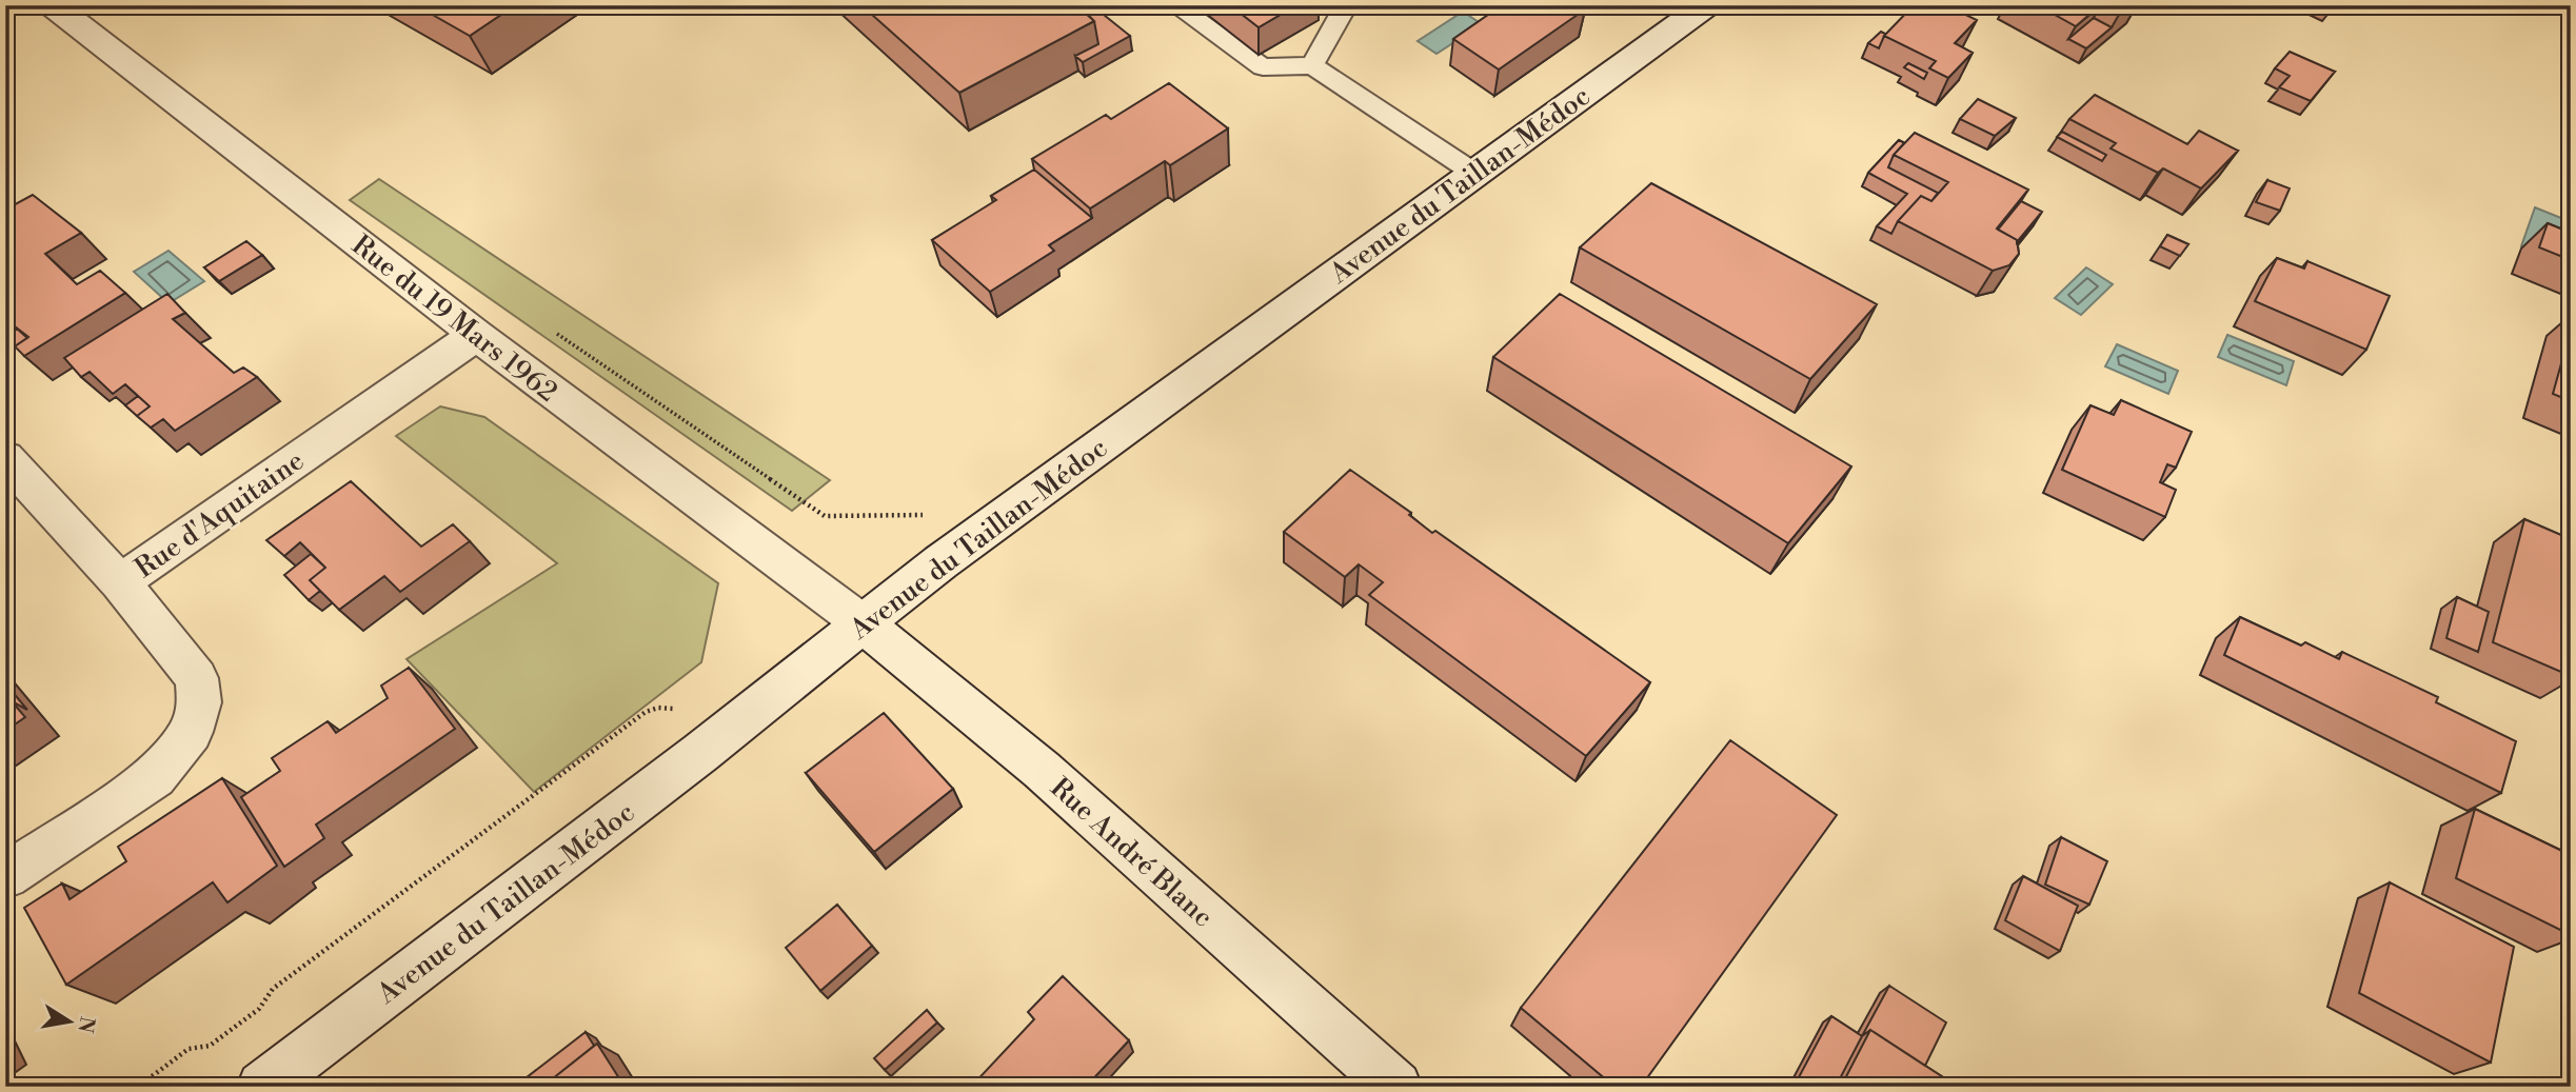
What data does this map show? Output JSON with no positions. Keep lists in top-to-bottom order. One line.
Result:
{"streets":{"street":["Avenue du Taillan-Médoc","Rue du 19 Mars 1962","Rue d'Aquitaine","Rue André Blanc"]},"crossings":[["Avenue du Taillan-Médoc","Rue du 19 Mars 1962"],["Avenue du Taillan-Médoc","Rue André Blanc"],["Rue du 19 Mars 1962","Rue d'Aquitaine"],["Rue du 19 Mars 1962","Rue André Blanc"]],"north":"right"}
